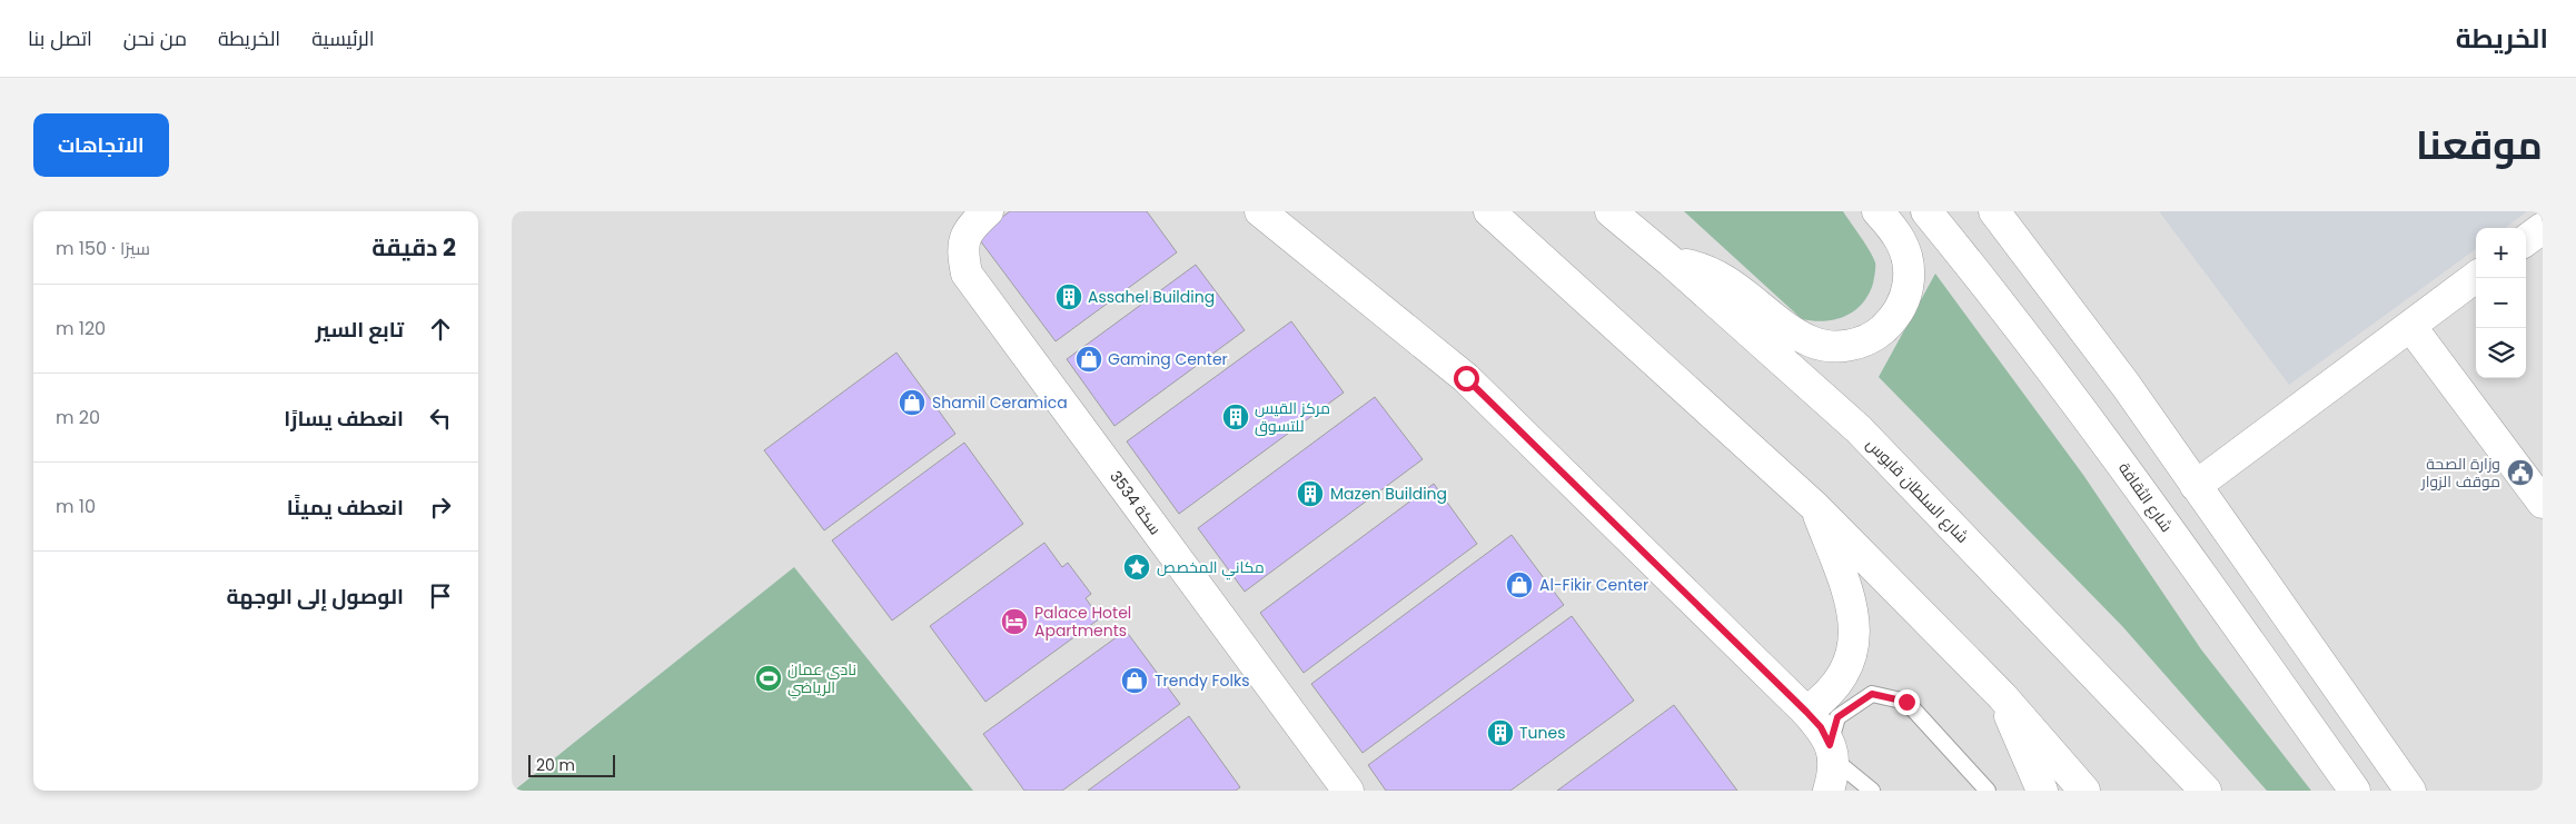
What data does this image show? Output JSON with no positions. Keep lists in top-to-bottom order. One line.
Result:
{"streets":{"main road":["شارع السلطان قابوس","شارع الثقافة","سكة 3534"]},"places":{"building":["Assahel Building","مركز القيس للتسوق","Mazen Building","Tunes"],"shop":["Gaming Center","Shamil Ceramica","Al-Fikir Center","Trendy Folks"],"public building":["وزارة الصحة موقف الزوار"],"place":["مكاني المخصص"],"hotel":["Palace Hotel Apartments"],"sports":["نادي عمان الرياضي"]},"scale_bar":"20 m","page":{"header":"الخريطة","nav":["الرئيسية","الخريطة","من نحن","اتصل بنا"],"title":"موقعنا","buttons":"الاتجاهات","heading":["2 دقيقة","سيرًا · 150 m"],"map_buttons":["+","−"],"list":[["تابع السير","120 m"],["انعطف يسارًا","20 m"],["انعطف يمينًا","10 m"],"الوصول إلى الوجهة"],"scale":"20 m"}}
